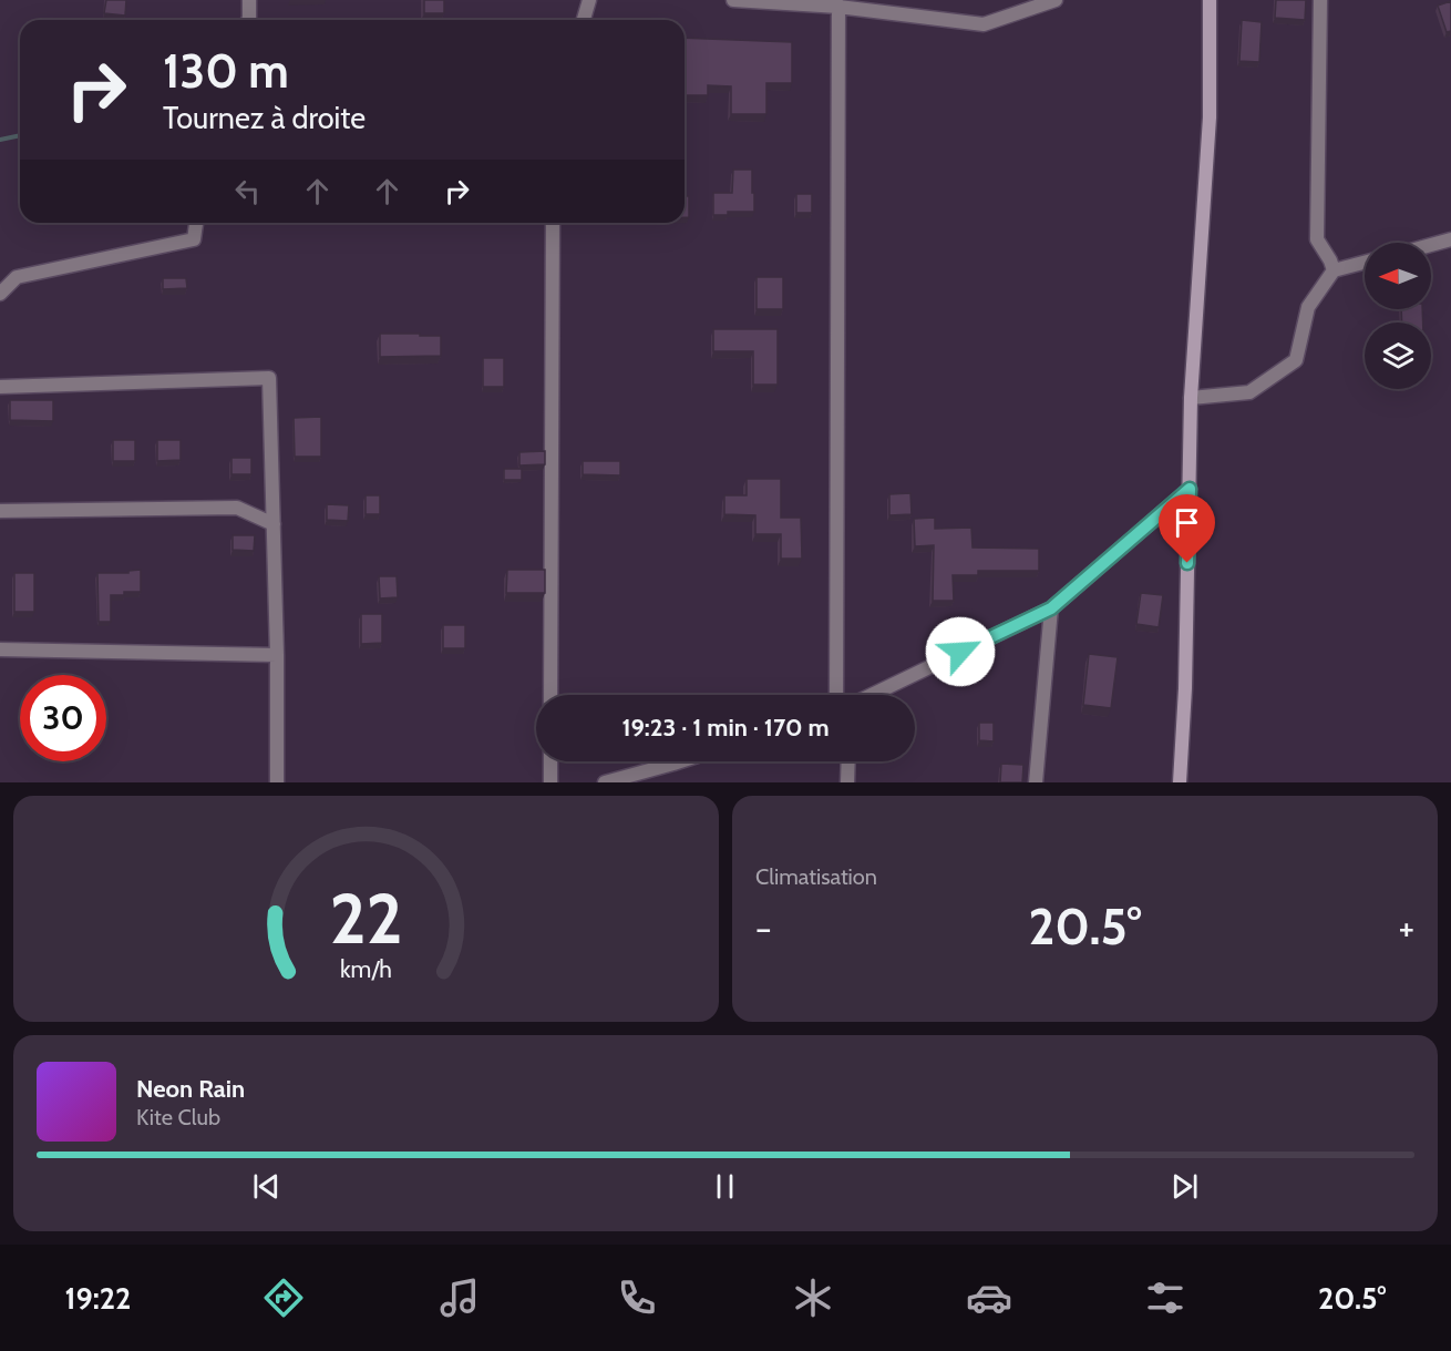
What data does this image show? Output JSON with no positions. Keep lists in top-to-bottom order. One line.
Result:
{"north":"left","page":{"turn":["130 m","Tournez à droite"],"limit":"30","trip":"19:23 · 1 min · 170 m","tile":"Climatisation","heat":["−","20.5°","+"],"song":["Neon Rain","Kite Club"],"tabs":["19:22","20.5°"],"gauge":["22","km/h"]}}
